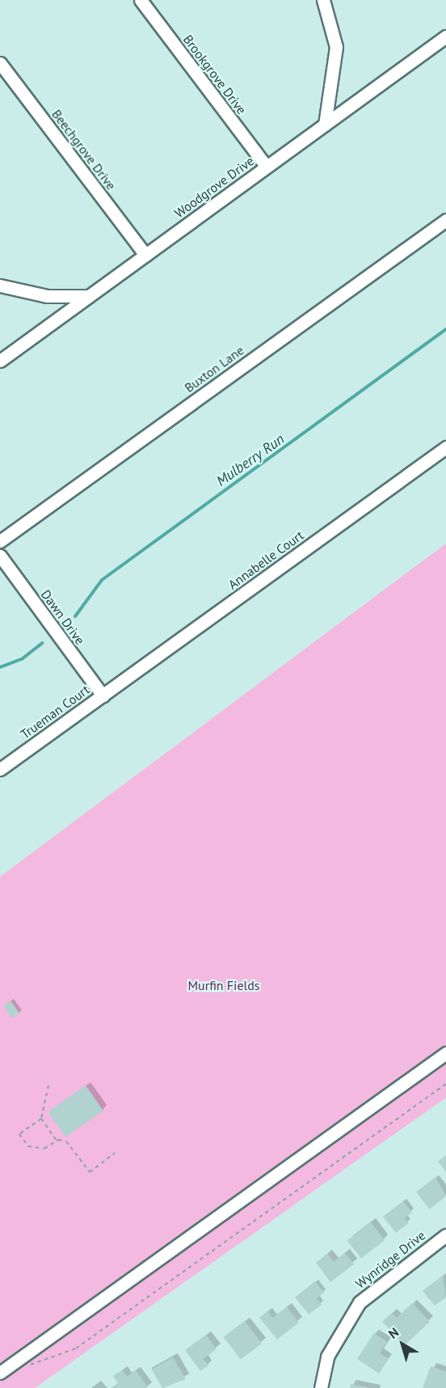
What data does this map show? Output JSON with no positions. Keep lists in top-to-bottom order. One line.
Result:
{"streets":{"street":["Brookgrove Drive","Beechgrove Drive","Woodgrove Drive","Buxton Lane","Annabelle Court","Dawn Drive","Trueman Court","Wynridge Drive"]},"crossings":[["Brookgrove Drive","Woodgrove Drive"],["Beechgrove Drive","Woodgrove Drive"],["Annabelle Court","Dawn Drive"],["Annabelle Court","Trueman Court"],["Dawn Drive","Trueman Court"]],"water":["Mulberry Run"],"parks":["Murfin Fields"],"north":"top left"}
